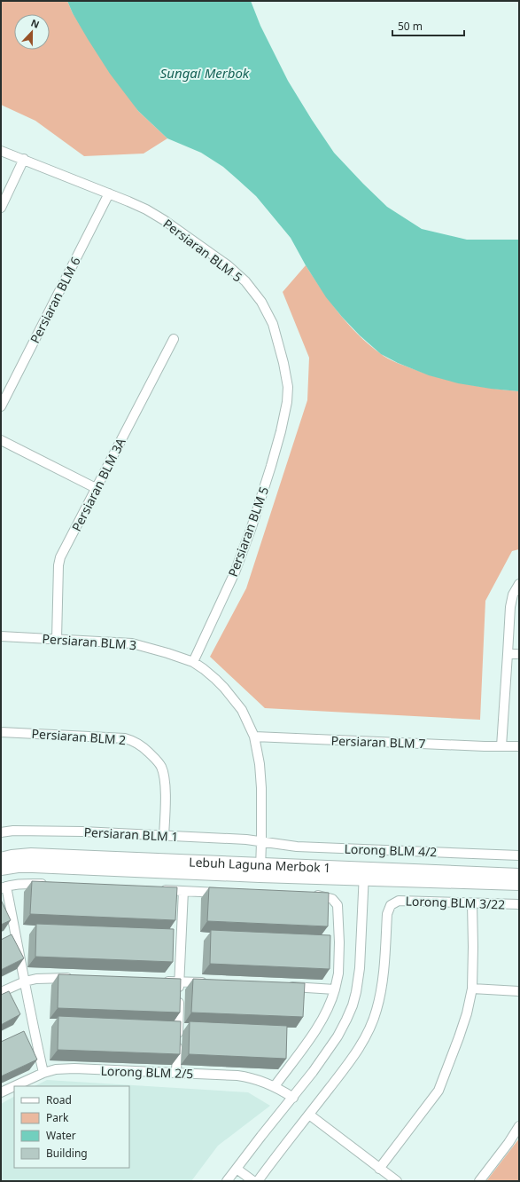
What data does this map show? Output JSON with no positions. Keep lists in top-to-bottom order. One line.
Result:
{"streets":{"street":["Persiaran BLM 5","Persiaran BLM 6","Persiaran BLM 3A","Persiaran BLM 3","Persiaran BLM 2","Persiaran BLM 7","Persiaran BLM 1","Lorong BLM 4/2","Lebuh Laguna Merbok 1","Lorong BLM 3/22","Lorong BLM 2/5"]},"crossings":[["Persiaran BLM 5","Persiaran BLM 6"],["Persiaran BLM 5","Persiaran BLM 3"],["Persiaran BLM 3A","Persiaran BLM 3"],["Persiaran BLM 3","Persiaran BLM 7"],["Persiaran BLM 3","Persiaran BLM 1"],["Persiaran BLM 3","Lorong BLM 4/2"],["Persiaran BLM 3","Lebuh Laguna Merbok 1"],["Persiaran BLM 2","Persiaran BLM 1"],["Persiaran BLM 1","Lorong BLM 4/2"]],"water":["Sungai Merbok"],"legend":["Road","Park","Water","Building"],"scale_bar":"50 m","north":"top"}
